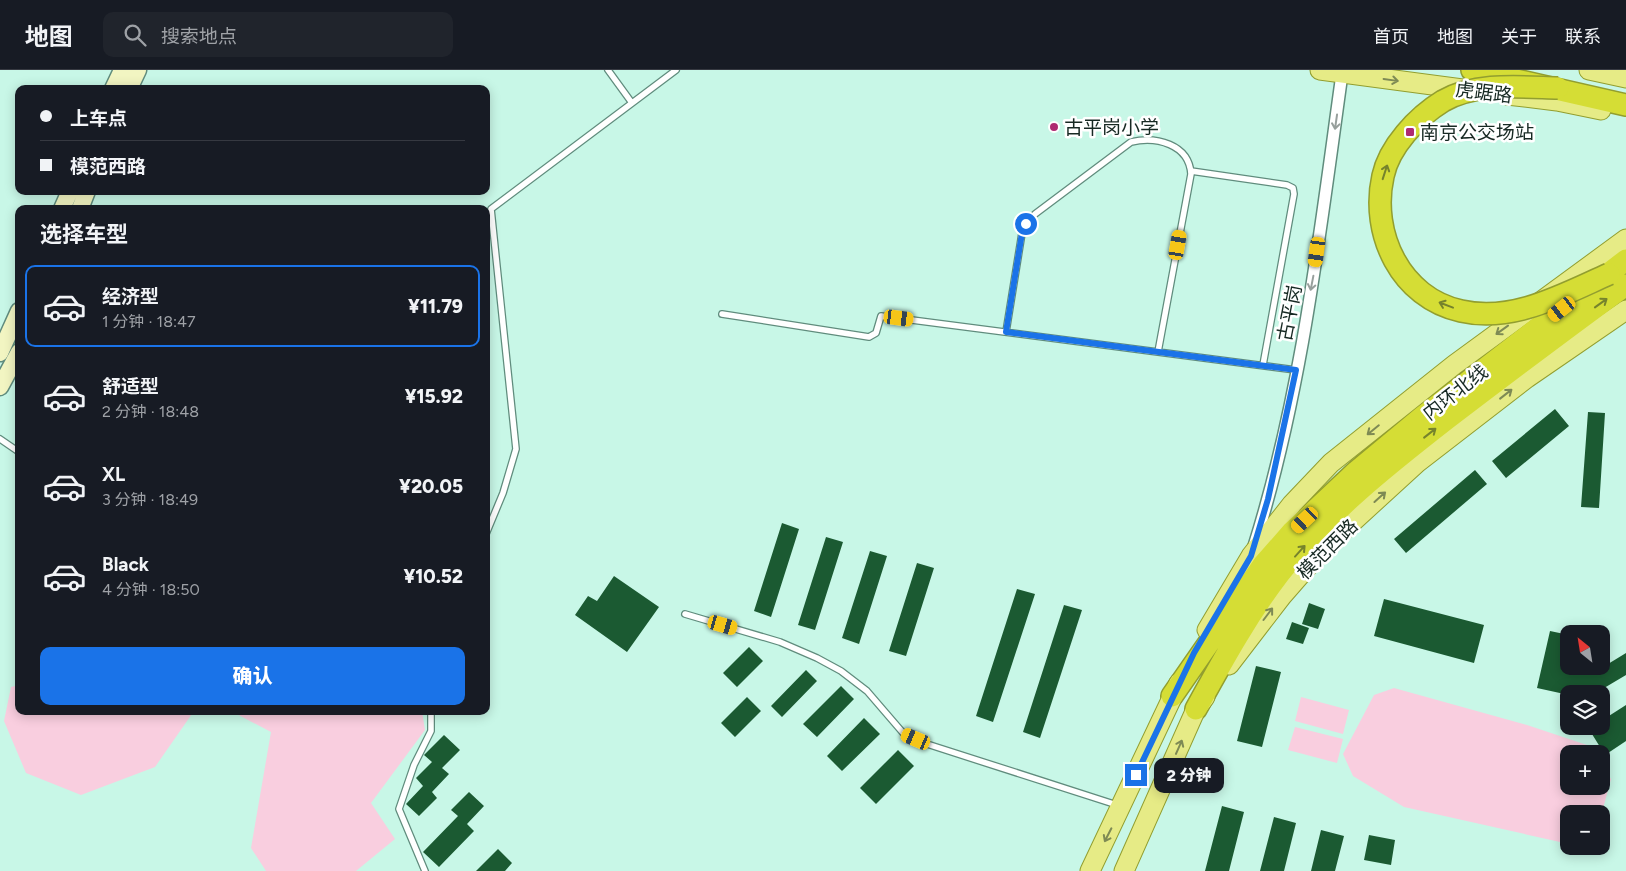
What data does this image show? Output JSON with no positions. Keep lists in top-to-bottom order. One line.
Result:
{"streets":{"highway":["内环北线"],"main road":["虎踞路","模范西路"],"street":["古平岗"]},"crossings":[["虎踞路","古平岗"],["内环北线","模范西路"]],"one_way":["虎踞路","古平岗"],"places":{"other":["古平岗小学"],"transit":["南京公交场站"]},"north":"top left","page":{"header":"地图","search":"搜索地点","nav":["首页","地图","关于","联系"],"banner":["上车点","模范西路"],"heading":"选择车型","list":[{"name":"经济型","note":"1 分钟 · 18:47","value":"¥11.79"},{"name":"舒适型","note":"2 分钟 · 18:48","value":"¥15.92"},{"name":"XL","note":"3 分钟 · 18:49","value":"¥20.05"},{"name":"Black","note":"4 分钟 · 18:50","value":"¥10.52"}],"map_buttons":["+","−"],"buttons":"确认","bubble":"2 分钟"}}
